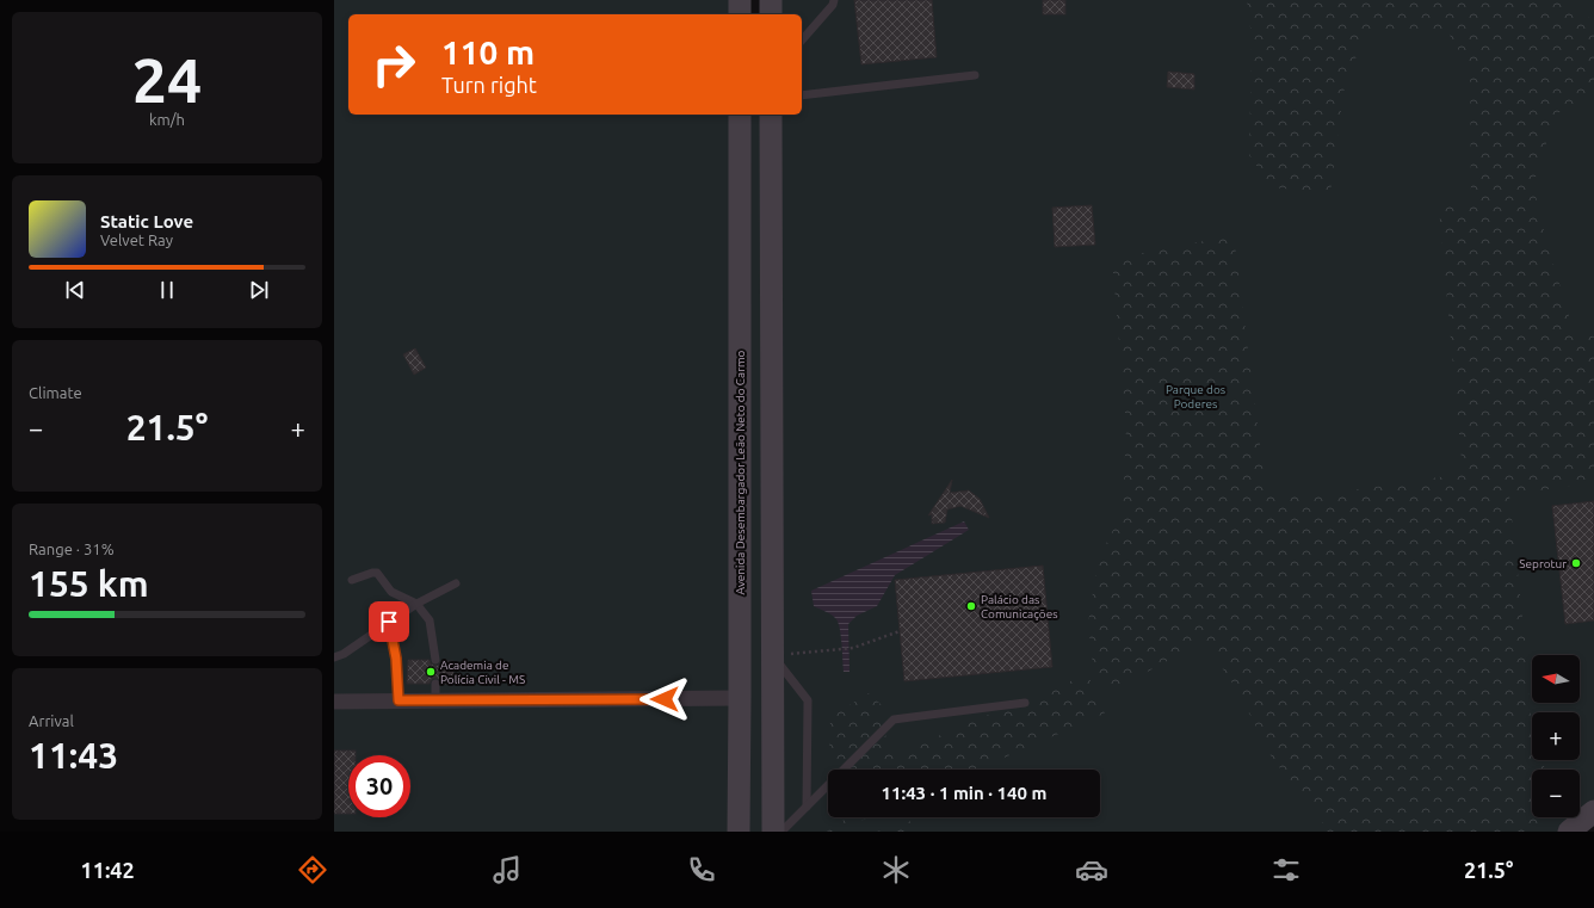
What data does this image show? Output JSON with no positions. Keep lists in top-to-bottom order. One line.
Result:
{"streets":{"main road":["Avenida Desembargador Leão Neto do Carmo"]},"parks":["Parque dos Poderes"],"places":["Seprotur","Palácio das Comunicações","Academia de Polícia Civil - MS"],"north":"left","page":{"tile":[["24","km/h"],"Climate",["Range · 31%","155 km"],["Arrival","11:43"]],"turn":["110 m","Turn right"],"song":["Static Love","Velvet Ray"],"heat":["−","21.5°","+"],"map_buttons":["+","−"],"limit":"30","trip":"11:43 · 1 min · 140 m","tabs":["11:42","21.5°"]}}
